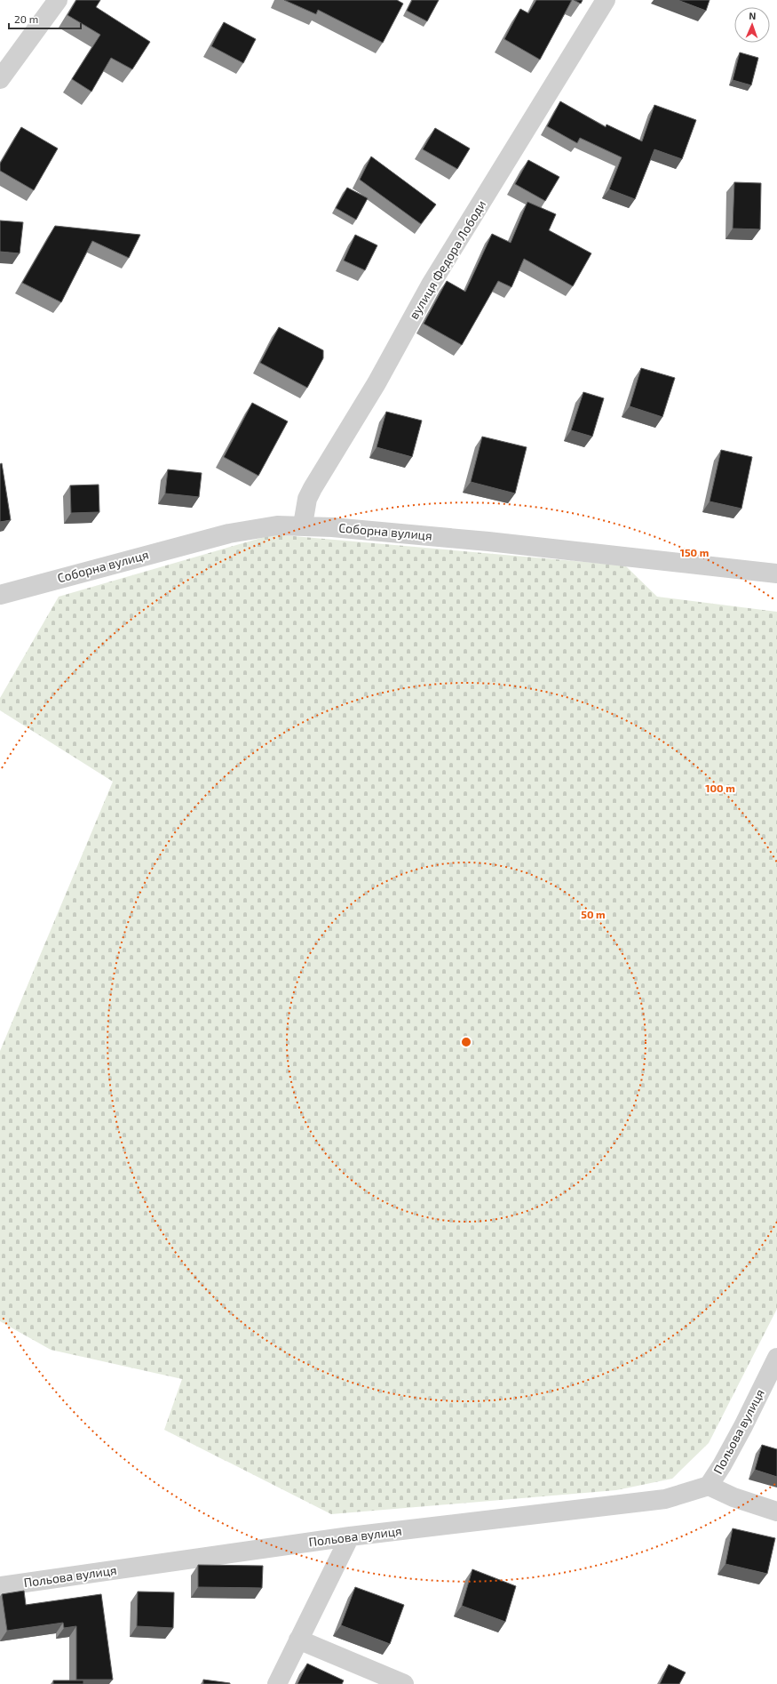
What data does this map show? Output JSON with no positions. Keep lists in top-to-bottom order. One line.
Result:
{"streets":{"street":["вулиця Федора Лободи","Соборна вулиця","Польова вулиця"]},"crossings":[["вулиця Федора Лободи","Соборна вулиця"]],"scale_bar":"20 m","north":"top","rings":["150 m","100 m","50 m"]}
